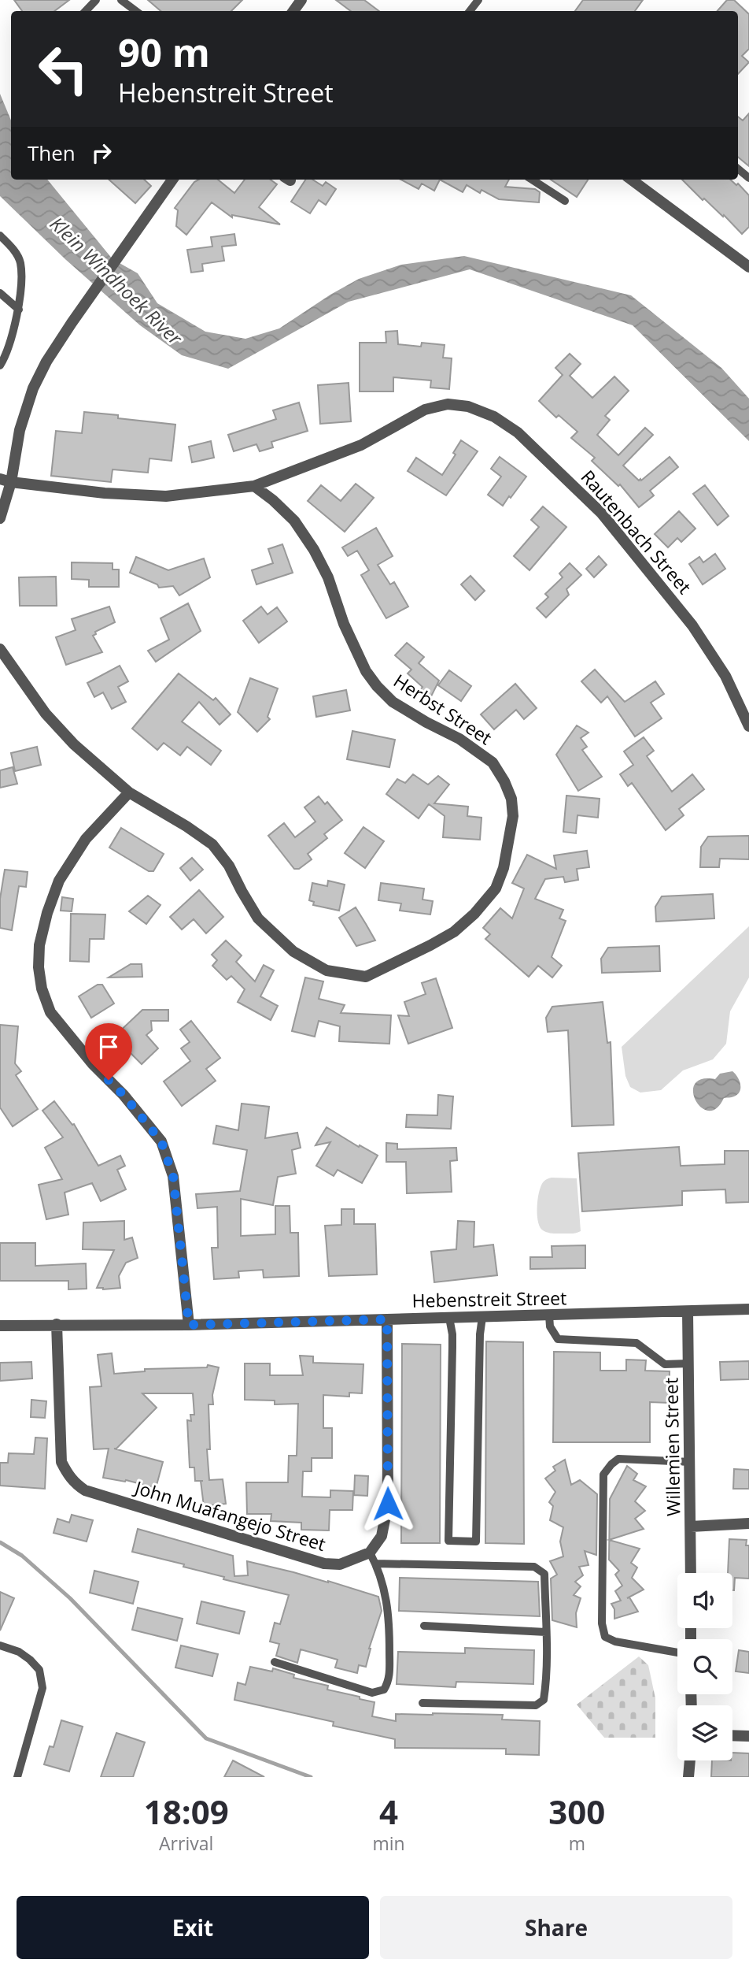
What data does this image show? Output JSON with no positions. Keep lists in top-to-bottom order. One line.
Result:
{"streets":{"street":["Rautenbach Street","Herbst Street","Hebenstreit Street","Willemien Street","John Muafangejo Street"]},"crossings":[["Rautenbach Street","Herbst Street"],["Hebenstreit Street","Willemien Street"],["Hebenstreit Street","John Muafangejo Street"]],"water":["Klein Windhoek River"],"page":{"turn":["90 m","Hebenstreit Street"],"then":"Then","eta":["18:09","Arrival","4","min","300","m"],"buttons":["Exit","Share"]}}
